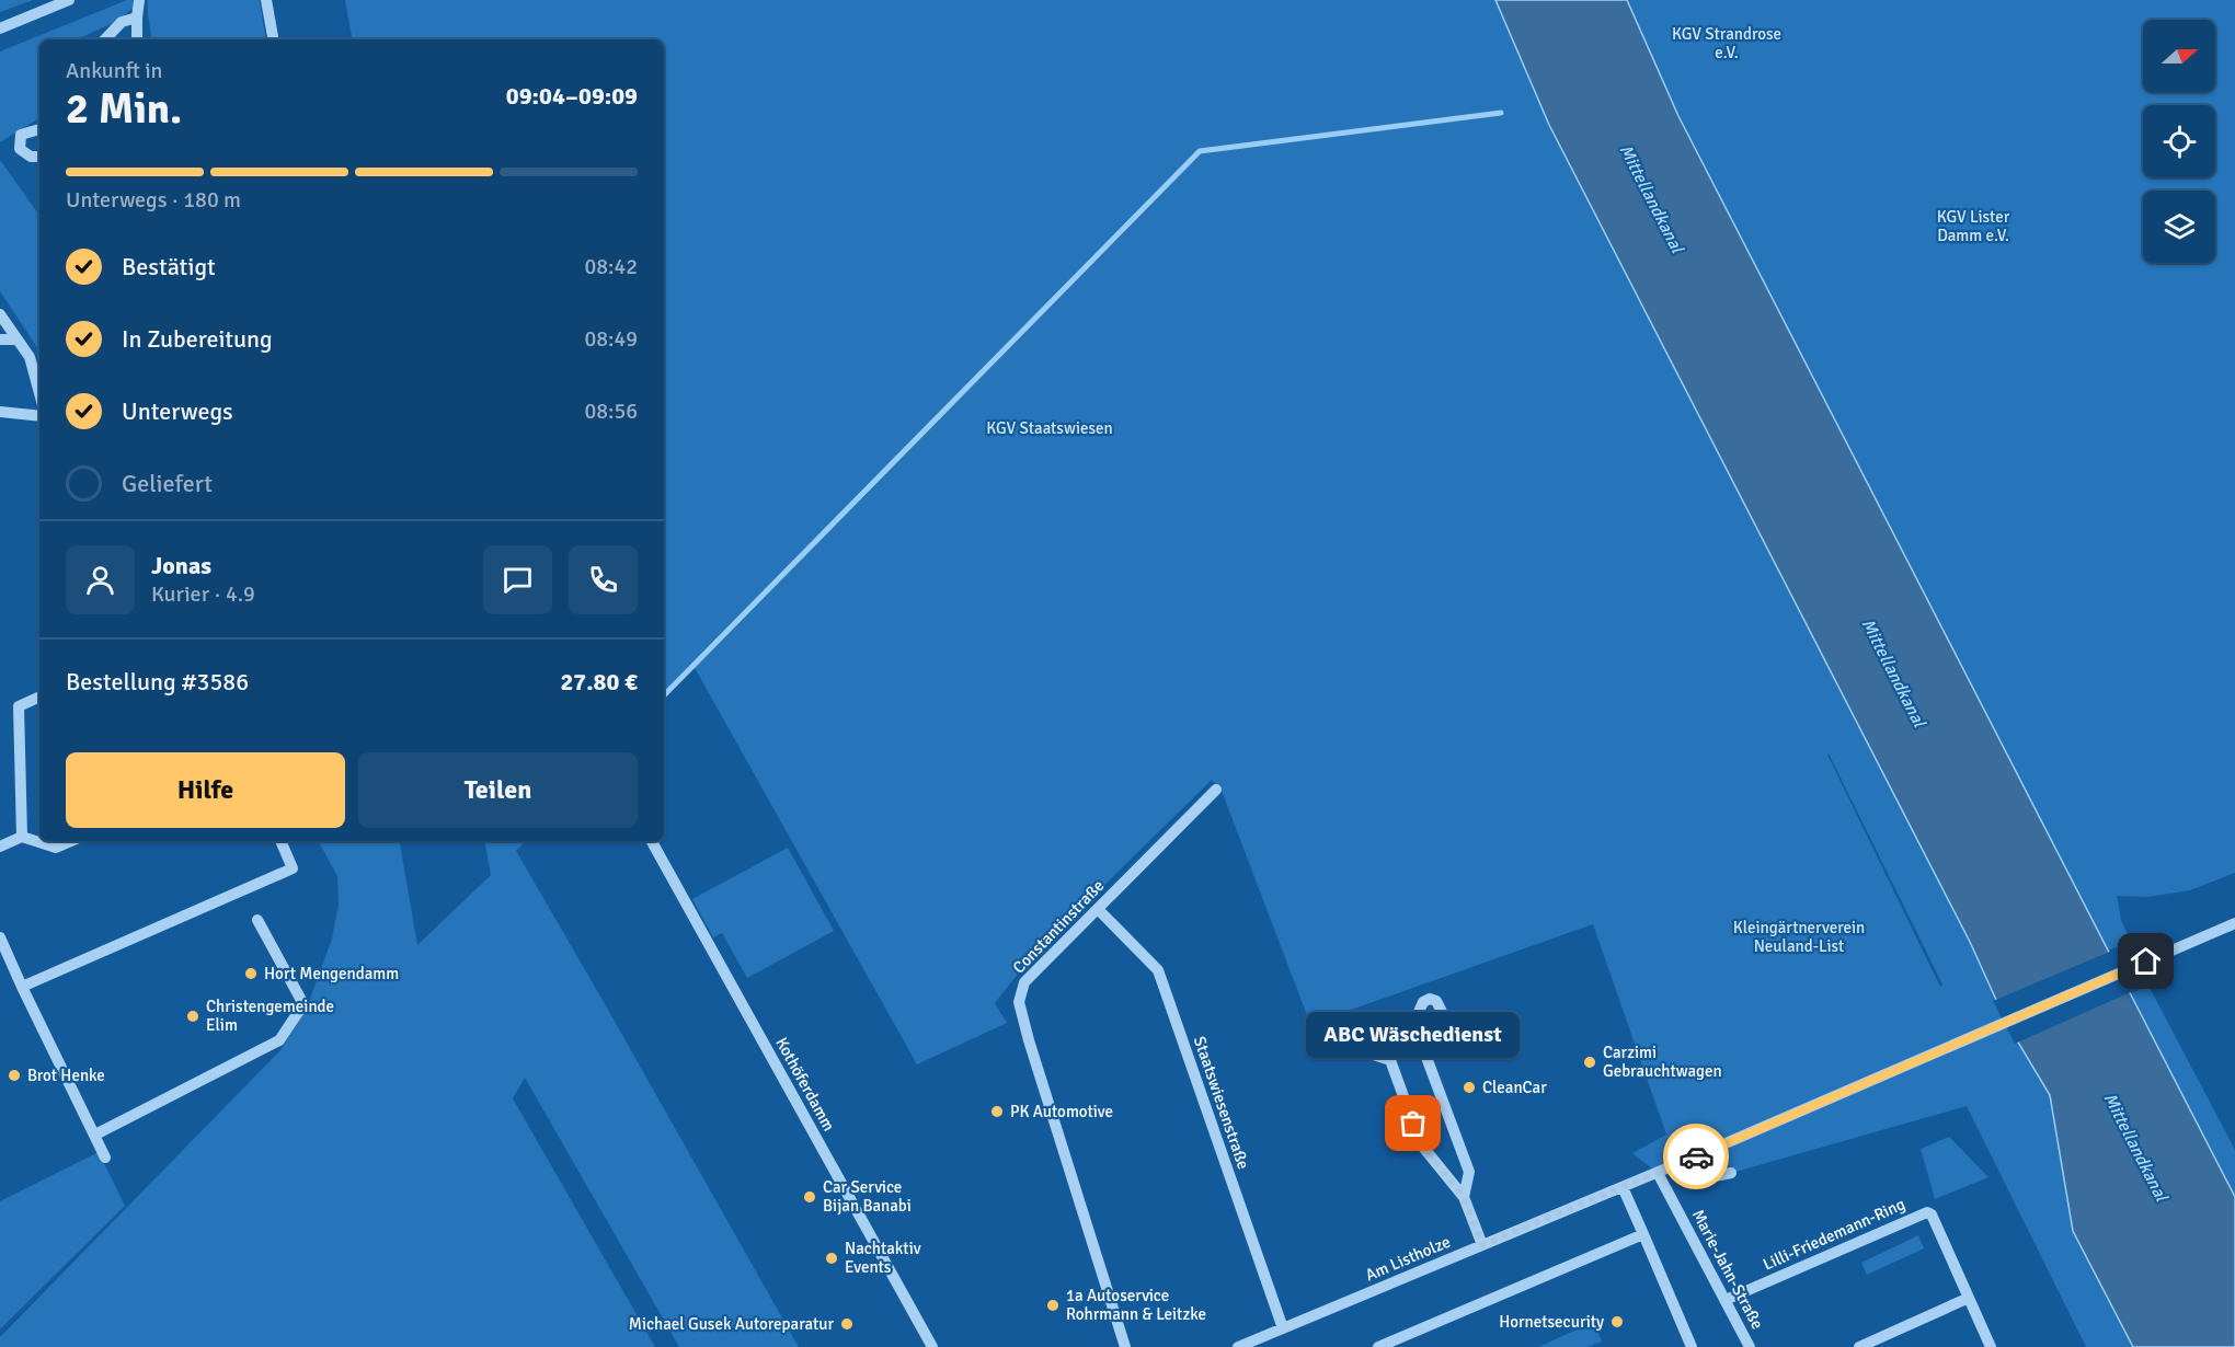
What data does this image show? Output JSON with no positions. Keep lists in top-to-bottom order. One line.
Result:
{"streets":{"street":["Constantinstraße","Kothöferdamm","Staatswiesenstraße","Lilli-Friedemann-Ring","Am Listholze","Marie-Jahn-Straße"]},"crossings":[["Constantinstraße","Staatswiesenstraße"],["Staatswiesenstraße","Am Listholze"],["Lilli-Friedemann-Ring","Marie-Jahn-Straße"],["Am Listholze","Marie-Jahn-Straße"]],"water":["Mittellandkanal"],"parks":["KGV Strandrose e.V.","KGV Lister Damm e.V.","KGV Staatswiesen","Kleingärtnerverein Neuland-List"],"places":["Hort Mengendamm","Christengemeinde Elim","Carzimi Gebrauchtwagen","Brot Henke","CleanCar","PK Automotive","ABC Wäschedienst","Car Service Bijan Banabi","Nachtaktiv Events","1a Autoservice Rohrmann & Leitzke","Hornetsecurity","Michael Gusek Autoreparatur"],"north":"right","page":{"heading":["2 Min.","Ankunft in","09:04–09:09"],"panel":["Jonas","Kurier · 4.9","Bestellung #3586","27.80 €"],"bar":"Unterwegs · 180 m","list":[["Bestätigt","08:42"],["In Zubereitung","08:49"],["Unterwegs","08:56"],"Geliefert"],"buttons":["Hilfe","Teilen"],"bubble":"ABC Wäschedienst"}}
